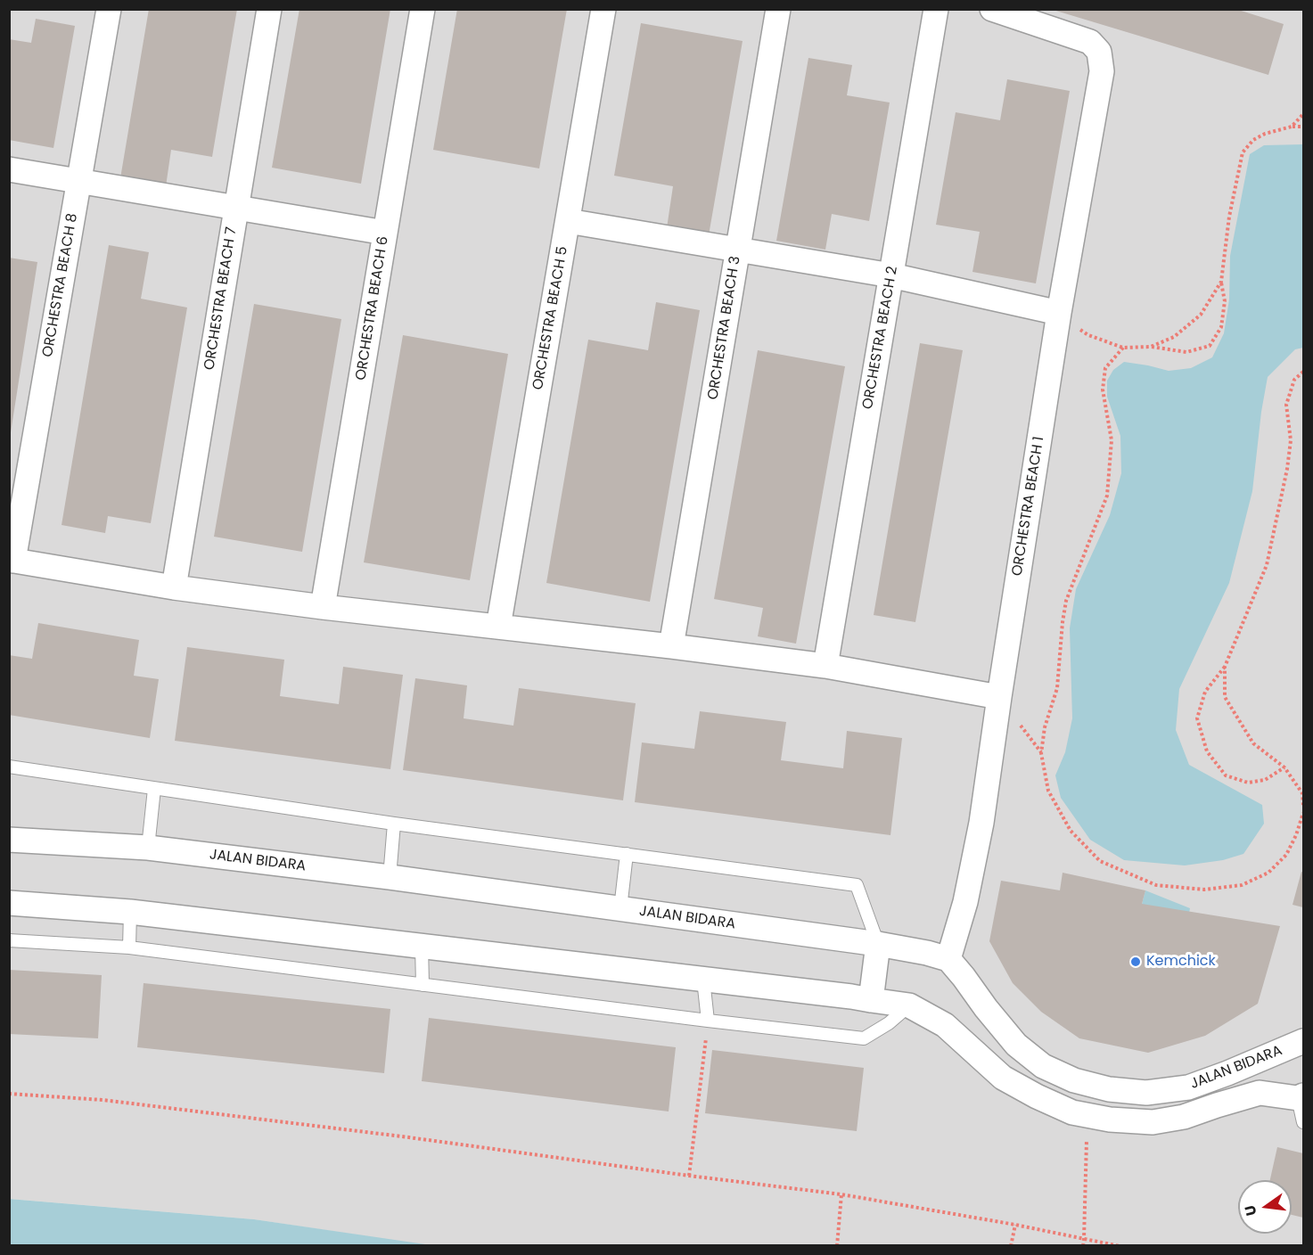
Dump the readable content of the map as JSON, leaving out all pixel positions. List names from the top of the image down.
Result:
{
  "streets": {
    "street": [
      "ORCHESTRA BEACH 8",
      "ORCHESTRA BEACH 7",
      "ORCHESTRA BEACH 6",
      "ORCHESTRA BEACH 5",
      "ORCHESTRA BEACH 3",
      "ORCHESTRA BEACH 2",
      "ORCHESTRA BEACH 1",
      "JALAN BIDARA"
    ]
  },
  "crossings": [
    ["ORCHESTRA BEACH 1", "JALAN BIDARA"]
  ],
  "places": ["Kemchick"],
  "north": "left"
}
